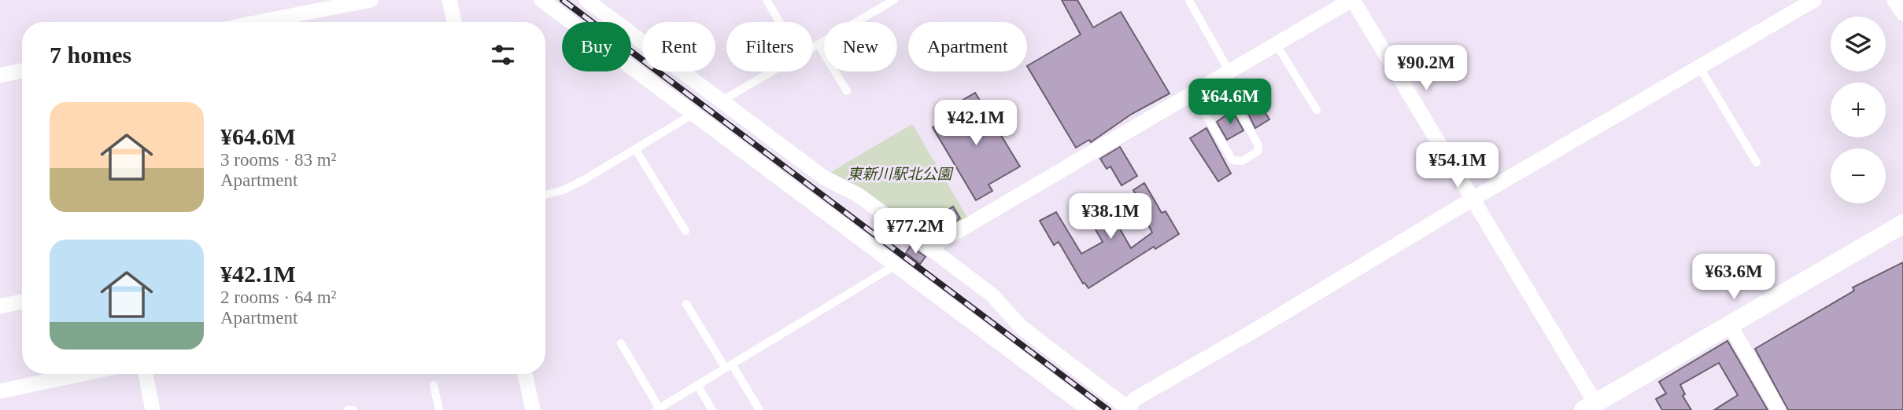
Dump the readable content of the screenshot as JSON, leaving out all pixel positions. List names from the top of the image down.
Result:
{
  "parks": ["東新川駅北公園"],
  "page": {
    "map_buttons": ["+", "−"],
    "chip": [
      "Buy",
      "Rent",
      "Filters",
      "New",
      "Apartment"
    ],
    "heading": "7 homes",
    "price": [
      "¥90.2M",
      "¥64.6M",
      "¥42.1M",
      "¥54.1M",
      "¥38.1M",
      "¥77.2M",
      "¥63.6M"
    ],
    "list": [
      {
        "name": "¥64.6M",
        "note": "3 rooms · 83 m² · Apartment"
      },
      {
        "name": "¥42.1M",
        "note": "2 rooms · 64 m² · Apartment"
      }
    ]
  }
}
